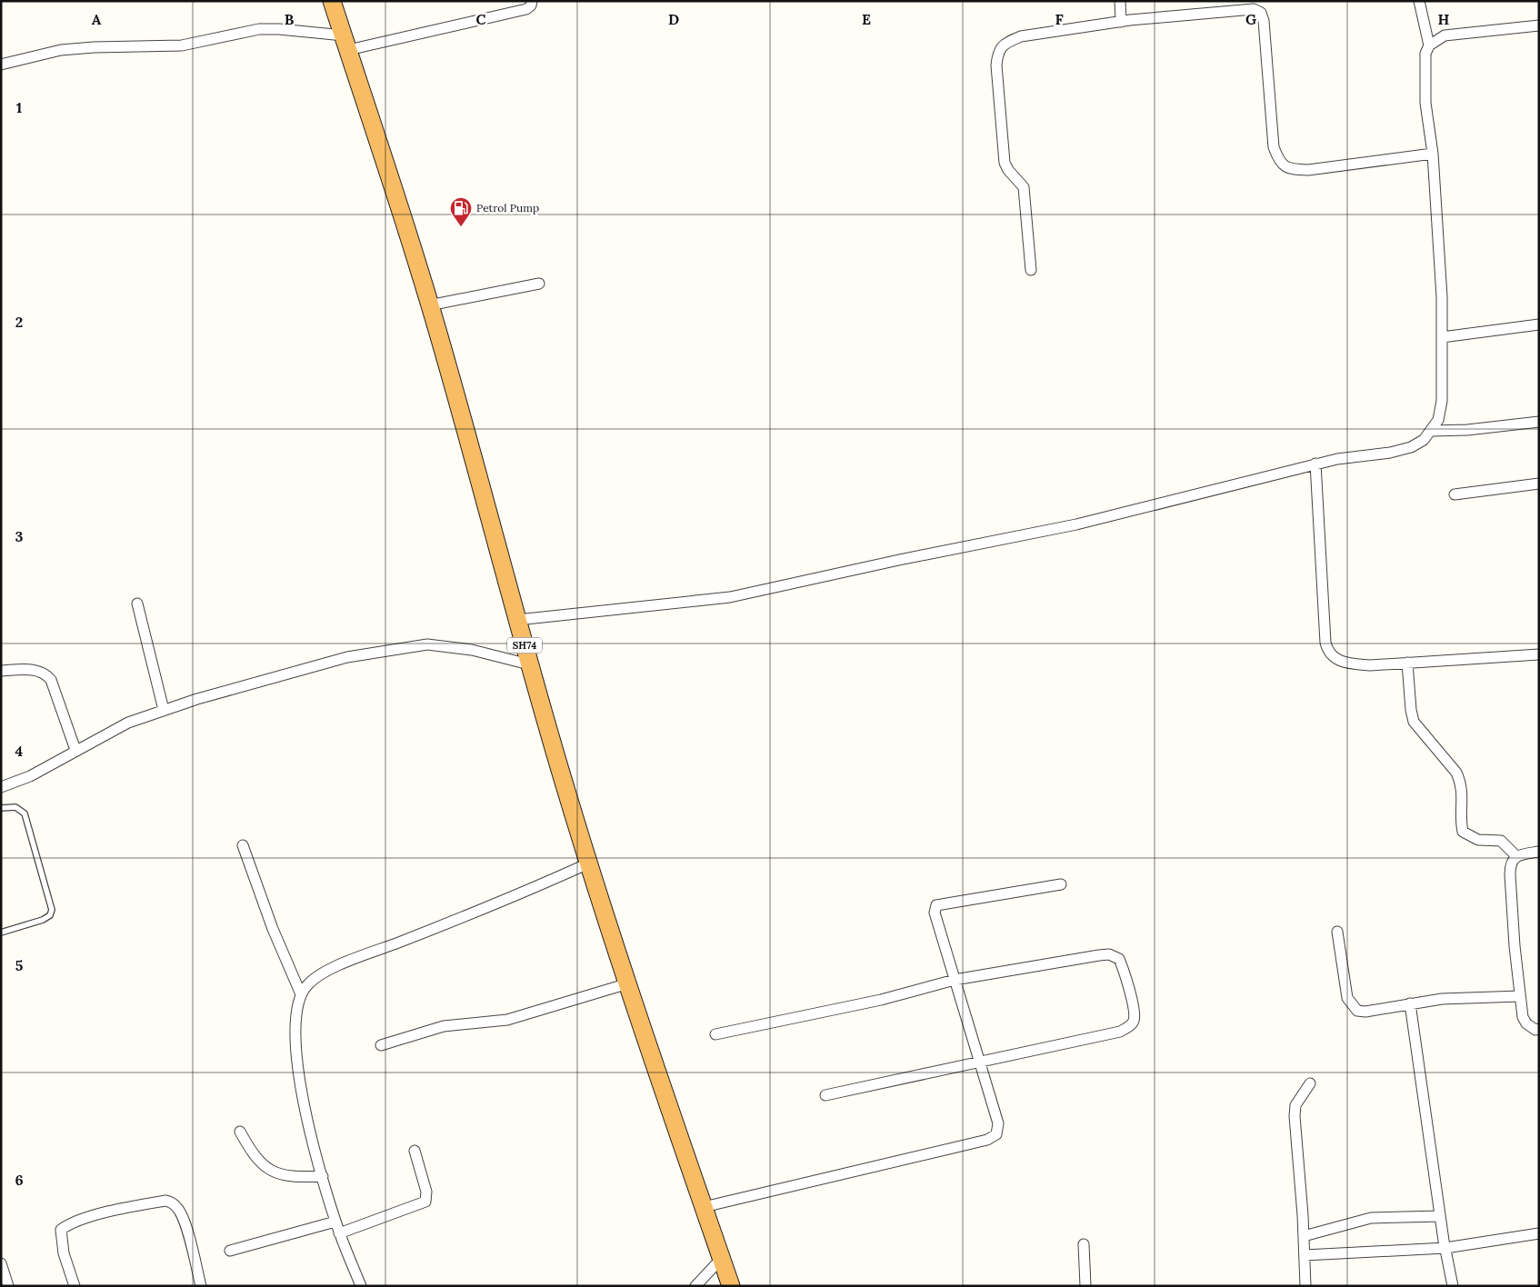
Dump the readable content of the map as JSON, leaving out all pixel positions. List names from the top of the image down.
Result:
{
  "streets": {
    "highway": ["SH74"]
  },
  "places": {
    "fuel station": ["Petrol Pump"]
  },
  "grid": {
    "columns": [
      "A",
      "B",
      "C",
      "D",
      "E",
      "F",
      "G",
      "H"
    ],
    "rows": [
      "1",
      "2",
      "3",
      "4",
      "5",
      "6"
    ]
  }
}
